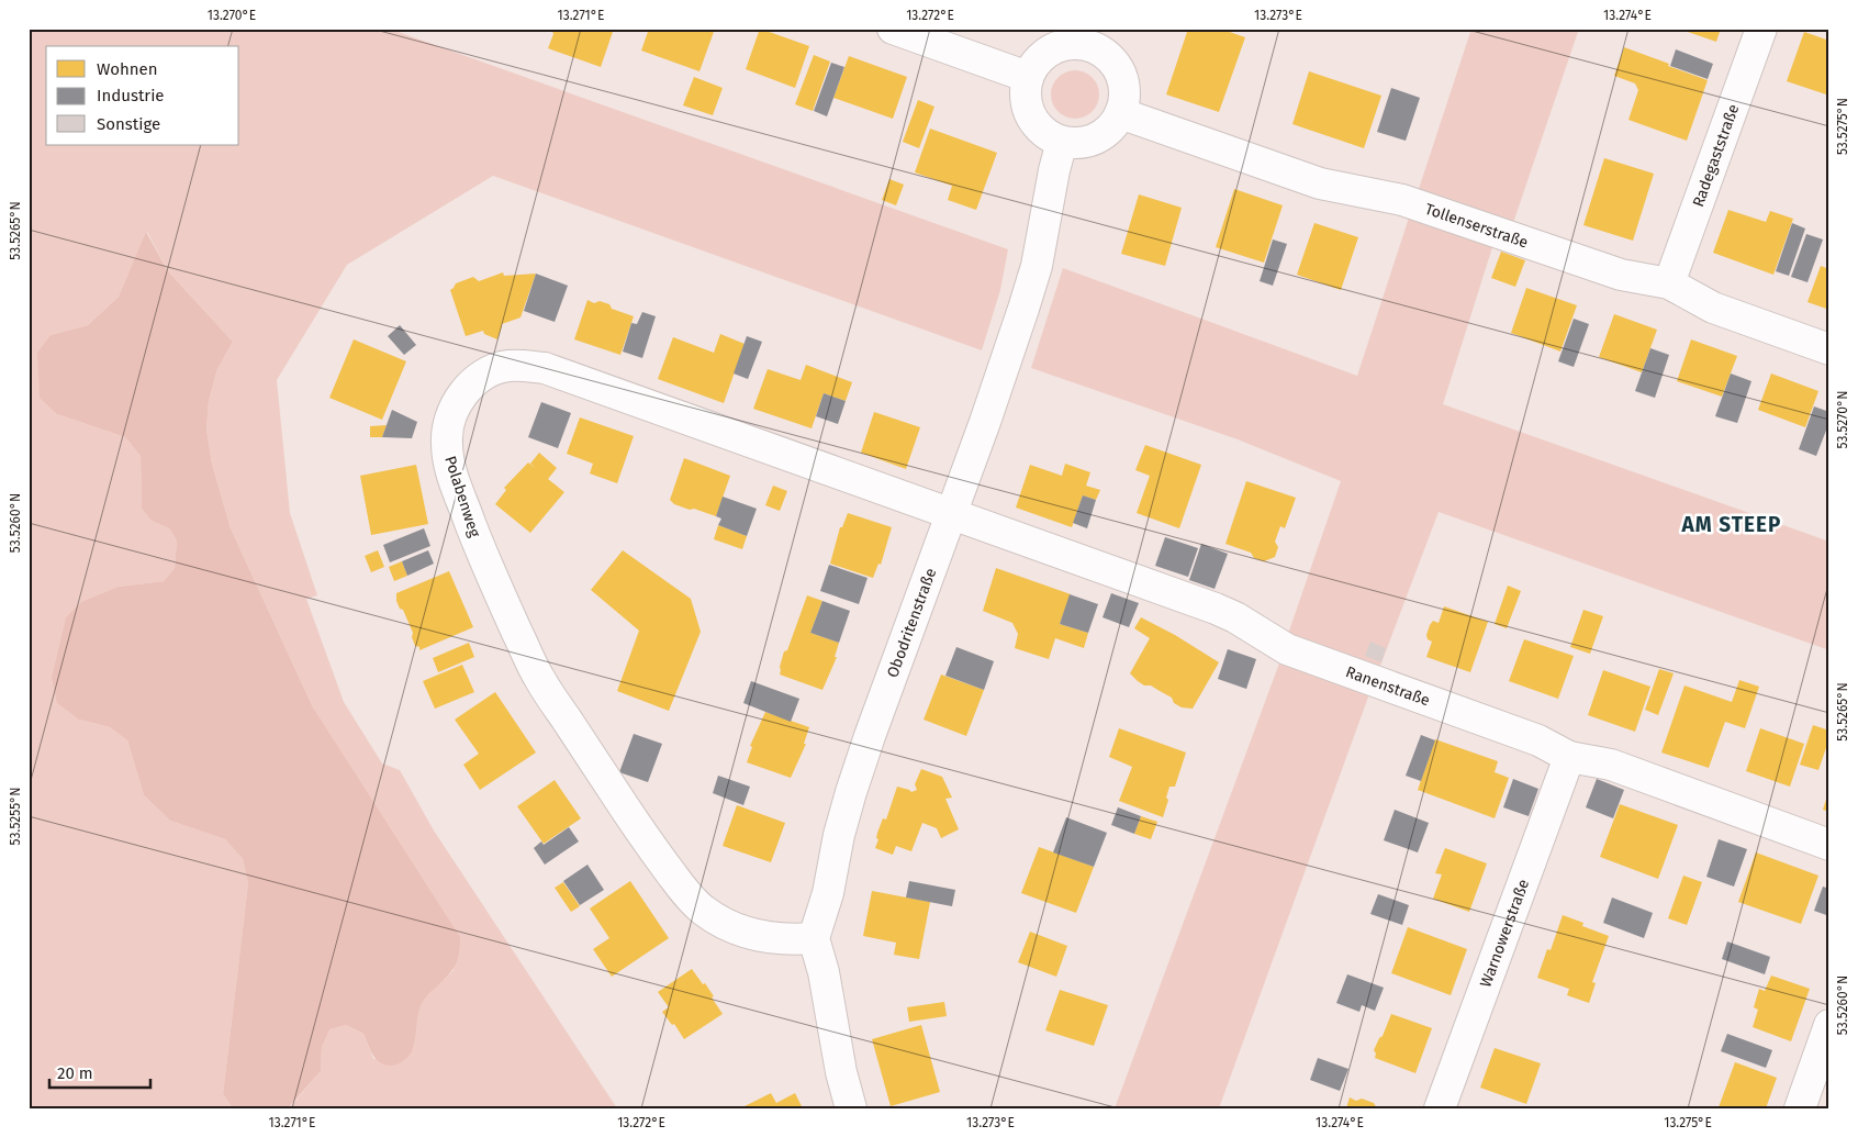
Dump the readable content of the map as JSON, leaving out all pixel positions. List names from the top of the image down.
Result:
{
  "streets": {
    "street": [
      "Radegaststraße",
      "Tollenserstraße",
      "Polabenweg",
      "Obodritenstraße",
      "Ranenstraße",
      "Warnowerstraße"
    ]
  },
  "crossings": [
    ["Radegaststraße", "Tollenserstraße"],
    ["Tollenserstraße", "Obodritenstraße"],
    ["Polabenweg", "Obodritenstraße"],
    ["Polabenweg", "Ranenstraße"],
    ["Obodritenstraße", "Ranenstraße"],
    ["Ranenstraße", "Warnowerstraße"]
  ],
  "districts": ["AM STEEP"],
  "legend": ["Wohnen", "Industrie", "Sonstige"],
  "scale_bar": "20 m",
  "coordinates": [
    "13.270°E",
    "13.271°E",
    "13.272°E",
    "13.273°E",
    "13.274°E",
    "53.5275°N",
    "53.5265°N",
    "53.5270°N",
    "53.5260°N",
    "53.5255°N",
    "13.275°E"
  ]
}
